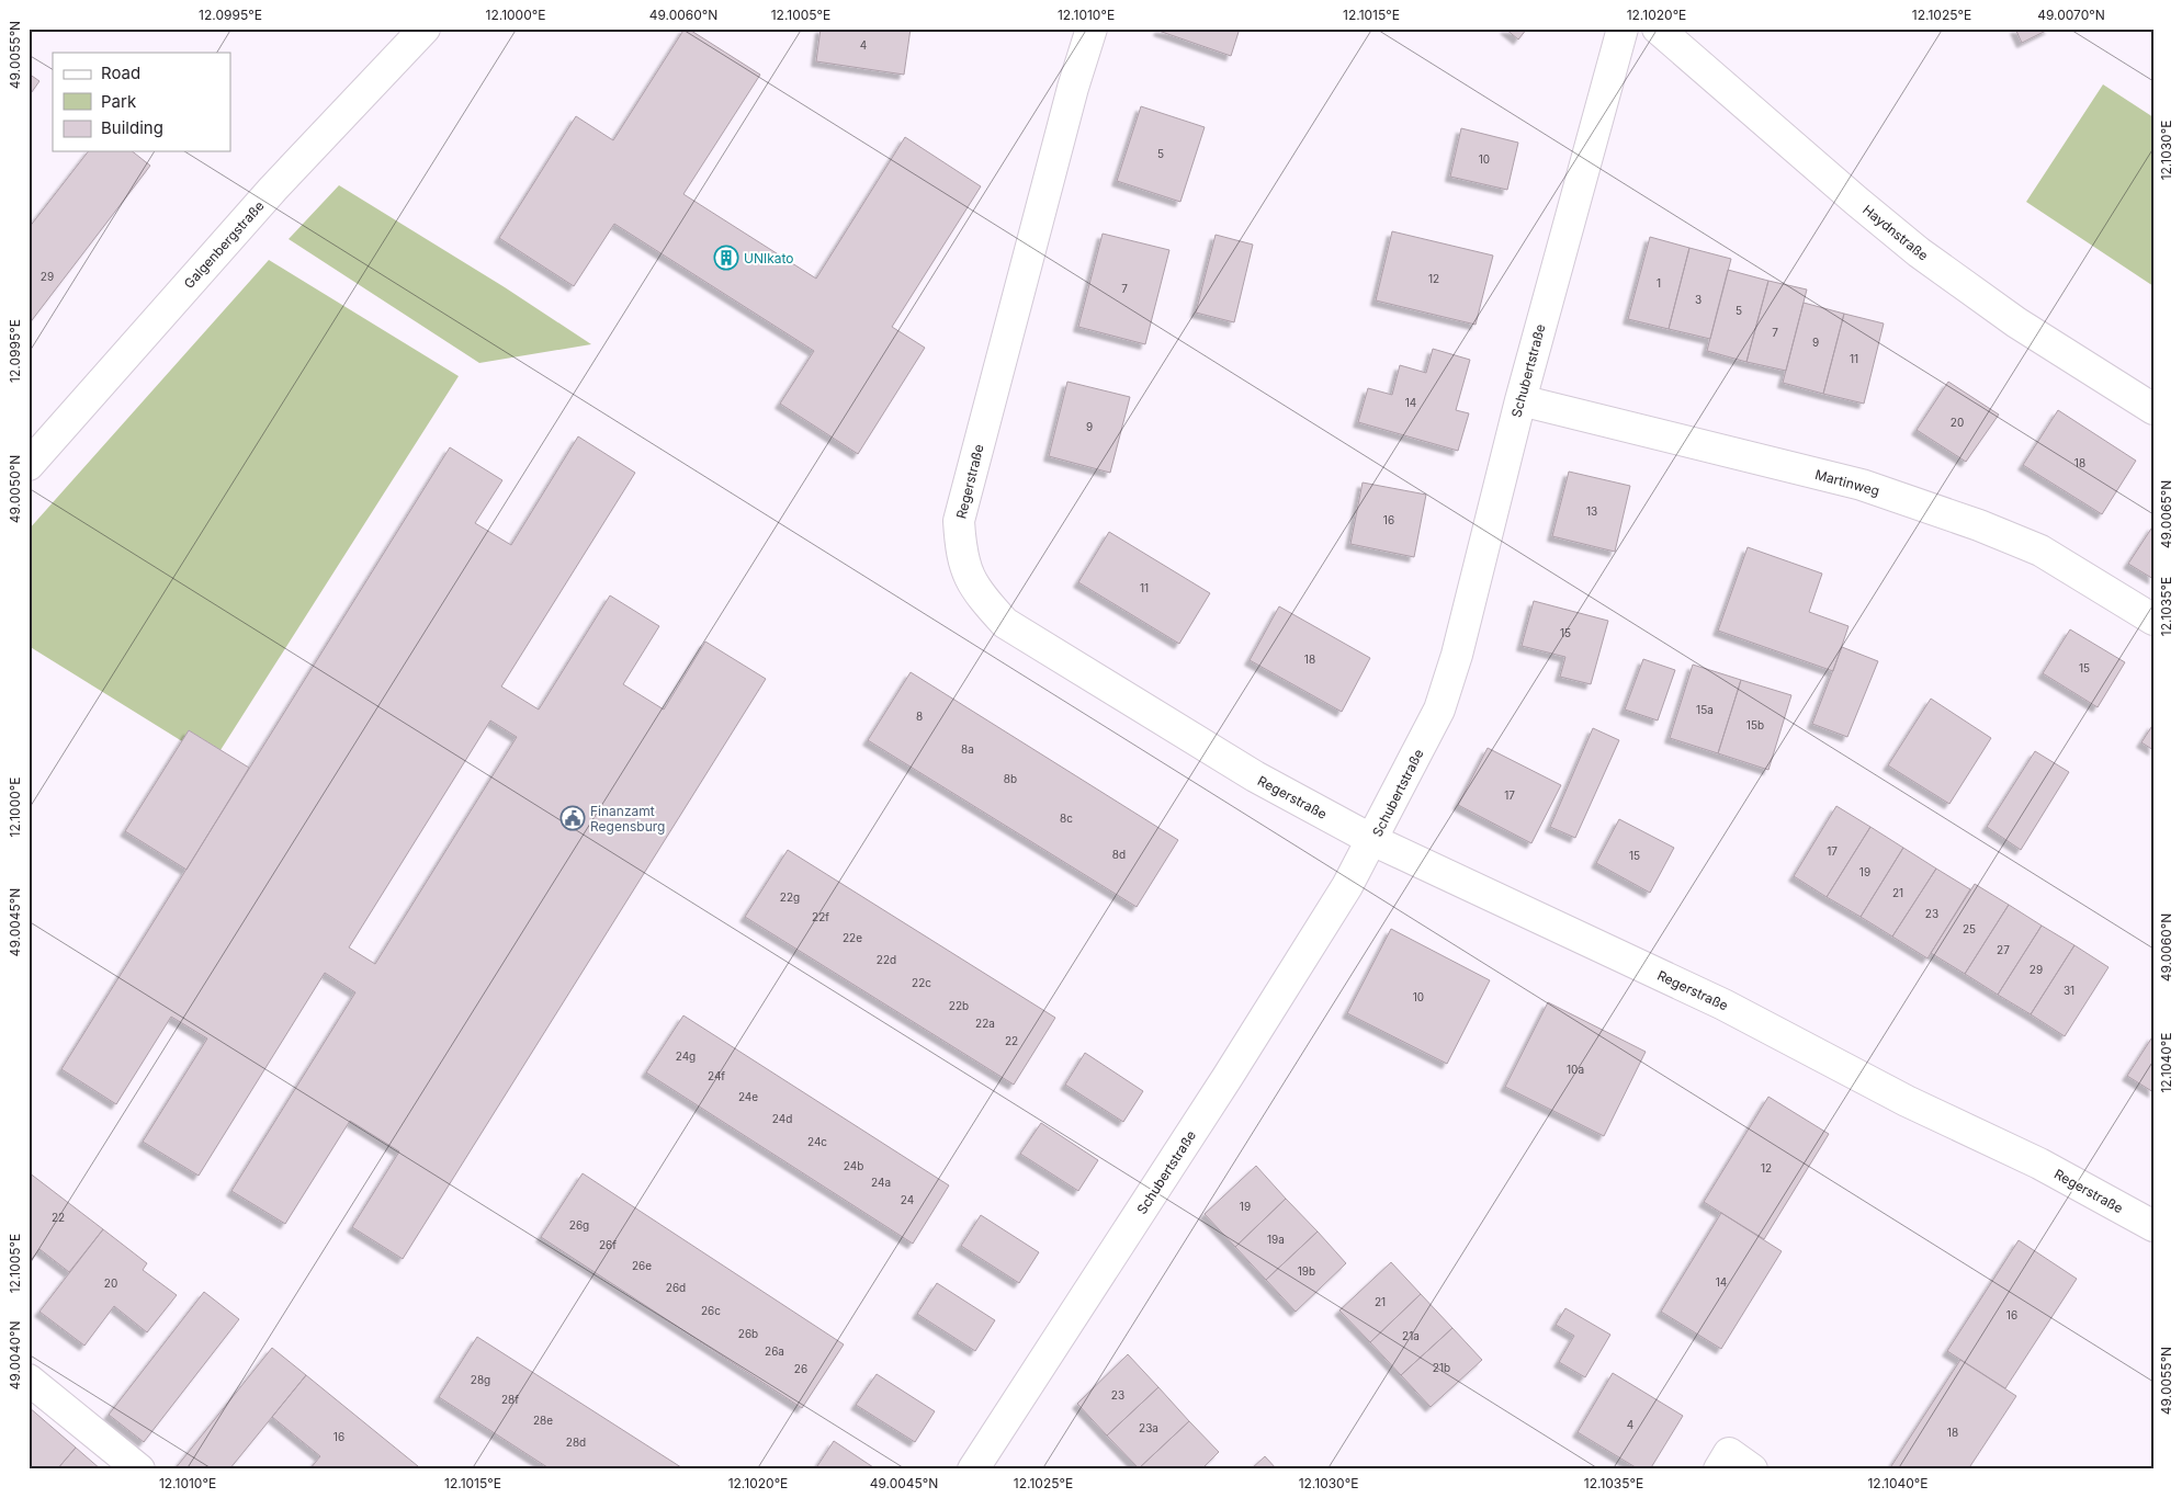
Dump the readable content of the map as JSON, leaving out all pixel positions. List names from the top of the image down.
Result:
{
  "streets": {
    "street": [
      "Haydnstraße",
      "Galgenbergstraße",
      "Schubertstraße",
      "Regerstraße",
      "Martinweg"
    ]
  },
  "crossings": [
    ["Schubertstraße", "Regerstraße"],
    ["Schubertstraße", "Martinweg"]
  ],
  "places": {
    "building": ["UNIkato"],
    "public building": ["Finanzamt Regensburg"]
  },
  "house_numbers": [
    "4",
    "5",
    "10",
    "29",
    "12",
    "1",
    "7",
    "3",
    "5",
    "7",
    "9",
    "11",
    "14",
    "20",
    "9",
    "18",
    "13",
    "16",
    "11",
    "15",
    "18",
    "15",
    "15a",
    "8",
    "15b",
    "8a",
    "8b",
    "17",
    "8c",
    "17",
    "8d",
    "15",
    "19",
    "21",
    "22g",
    "23",
    "22f",
    "25",
    "22e",
    "27",
    "22d",
    "29",
    "22c",
    "31",
    "10",
    "22b",
    "22a",
    "22",
    "24g",
    "10a",
    "24f",
    "24e",
    "24d",
    "24c",
    "24b",
    "12",
    "24a",
    "24",
    "19",
    "22",
    "26g",
    "19a",
    "26f",
    "26e",
    "19b",
    "14",
    "20",
    "26d",
    "21",
    "26c",
    "16",
    "26b",
    "21a",
    "26a",
    "21b",
    "26",
    "28g",
    "23",
    "28f",
    "28e",
    "4",
    "23a",
    "18",
    "16",
    "28d"
  ],
  "legend": ["Road", "Park", "Building"],
  "coordinates": [
    "12.0995°E",
    "12.1000°E",
    "49.0060°N",
    "12.1005°E",
    "12.1010°E",
    "12.1015°E",
    "12.1020°E",
    "12.1025°E",
    "49.0070°N",
    "49.0055°N",
    "12.1030°E",
    "49.0050°N",
    "49.0065°N",
    "12.1035°E",
    "49.0045°N",
    "12.1040°E",
    "49.0040°N"
  ]
}
